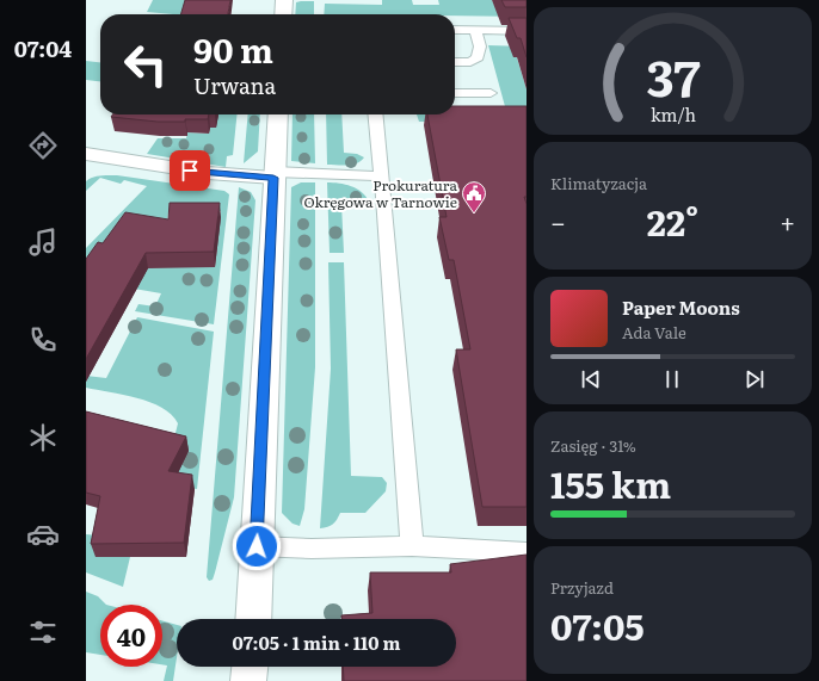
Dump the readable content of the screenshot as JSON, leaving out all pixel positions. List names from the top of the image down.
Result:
{
  "places": {
    "public building": ["Prokuratura Okręgowa w Tarnowie"]
  },
  "page": {
    "tabs": "07:04",
    "turn": ["90 m", "Urwana"],
    "tile": [
      "Klimatyzacja",
      ["Zasięg · 31%", "155 km"],
      ["Przyjazd", "07:05"]
    ],
    "heat": ["−", "22°", "+"],
    "song": ["Paper Moons", "Ada Vale"],
    "limit": "40",
    "trip": "07:05 · 1 min · 110 m",
    "gauge": ["37", "km/h"]
  }
}
